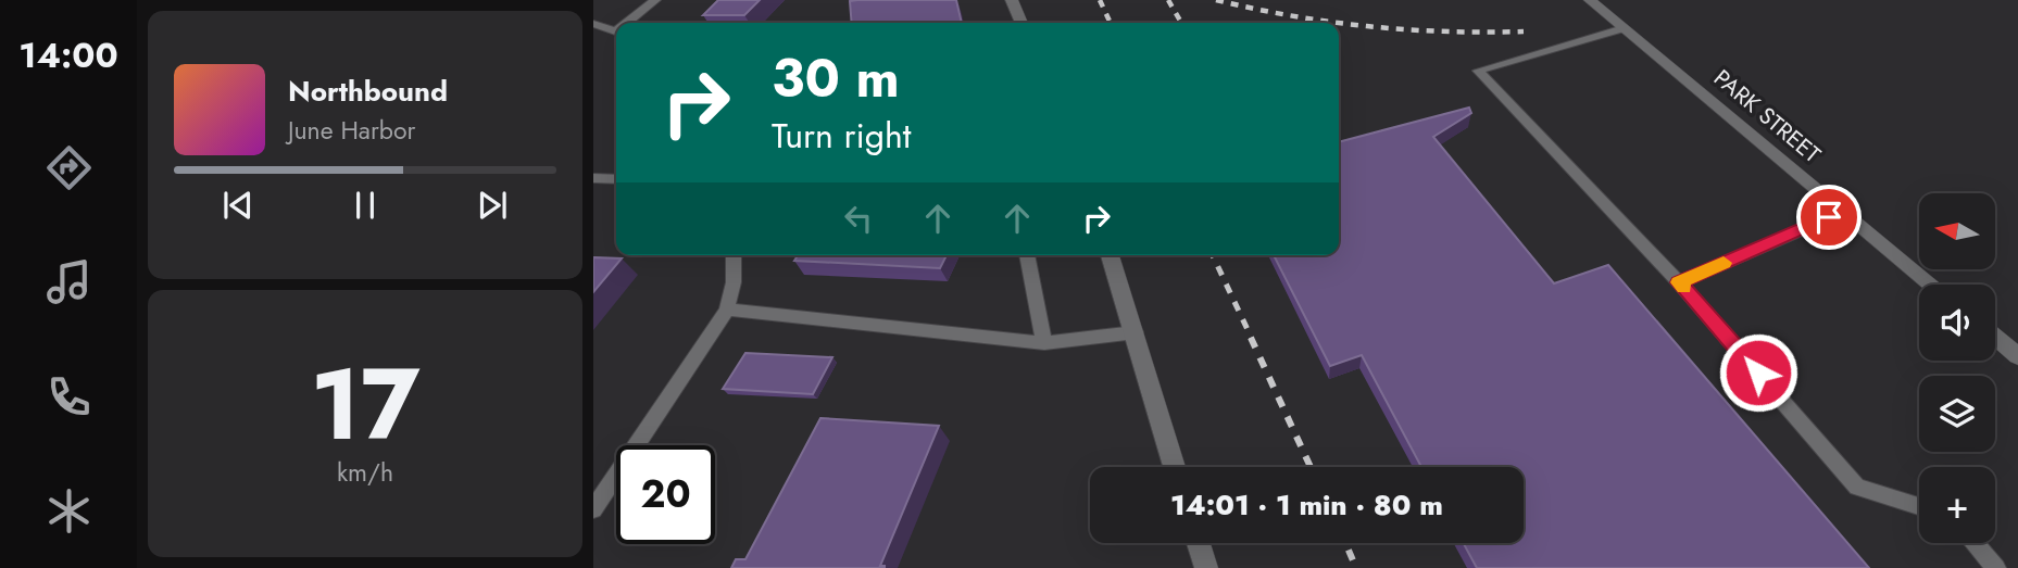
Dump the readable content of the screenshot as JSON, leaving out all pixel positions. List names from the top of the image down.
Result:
{
  "streets": {
    "street": ["PARK STREET"]
  },
  "north": "left",
  "page": {
    "tabs": "14:00",
    "turn": ["30 m", "Turn right"],
    "song": ["Northbound", "June Harbor"],
    "map_buttons": "+",
    "tile": ["17", "km/h"],
    "limit": "20",
    "trip": "14:01 · 1 min · 80 m"
  }
}
